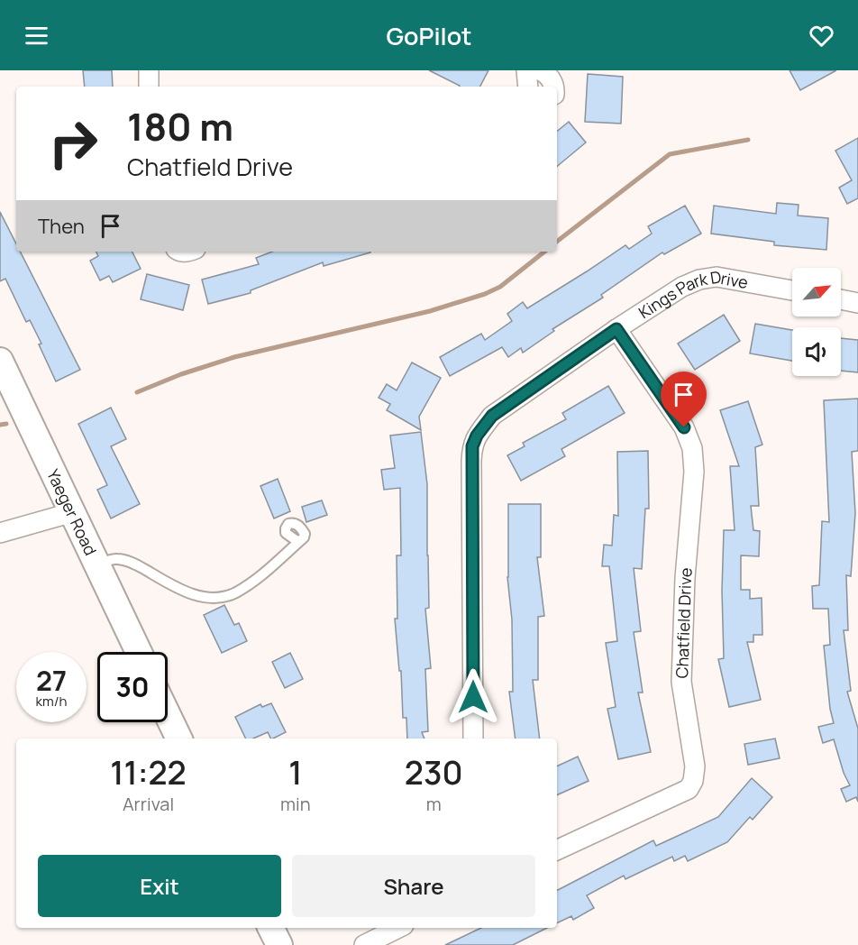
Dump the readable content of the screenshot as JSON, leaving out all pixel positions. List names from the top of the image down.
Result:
{
  "streets": {
    "street": ["Kings Park Drive", "Yaeger Road", "Chatfield Drive"]
  },
  "crossings": [
    ["Kings Park Drive", "Chatfield Drive"]
  ],
  "north": "top right",
  "page": {
    "header": "GoPilot",
    "turn": ["180 m", "Chatfield Drive"],
    "then": "Then",
    "speed": "27 km/h",
    "limit": "30",
    "eta": [
      "11:22",
      "Arrival",
      "1",
      "min",
      "230",
      "m"
    ],
    "buttons": ["Exit", "Share"]
  }
}
